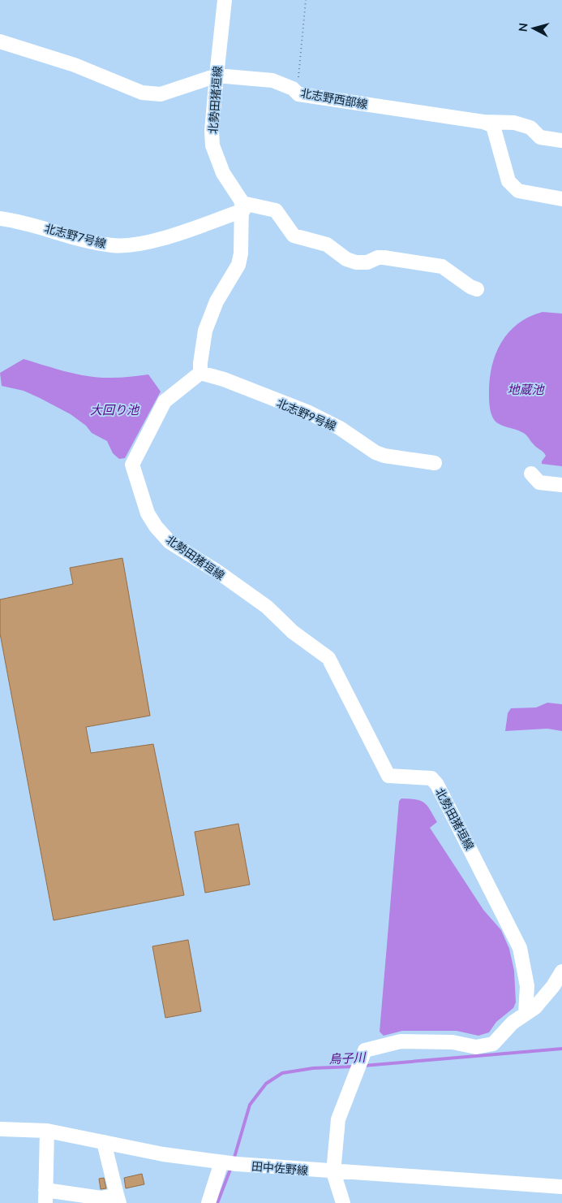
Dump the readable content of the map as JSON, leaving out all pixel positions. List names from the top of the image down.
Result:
{
  "streets": {
    "street": [
      "北志野西部線",
      "北勢田猪垣線",
      "北志野7号線",
      "北志野9号線",
      "田中佐野線"
    ]
  },
  "crossings": [
    ["北志野西部線", "北勢田猪垣線"],
    ["北勢田猪垣線", "北志野7号線"],
    ["北勢田猪垣線", "北志野9号線"]
  ],
  "water": ["地蔵池", "大回り池", "烏子川"],
  "north": "left"
}
